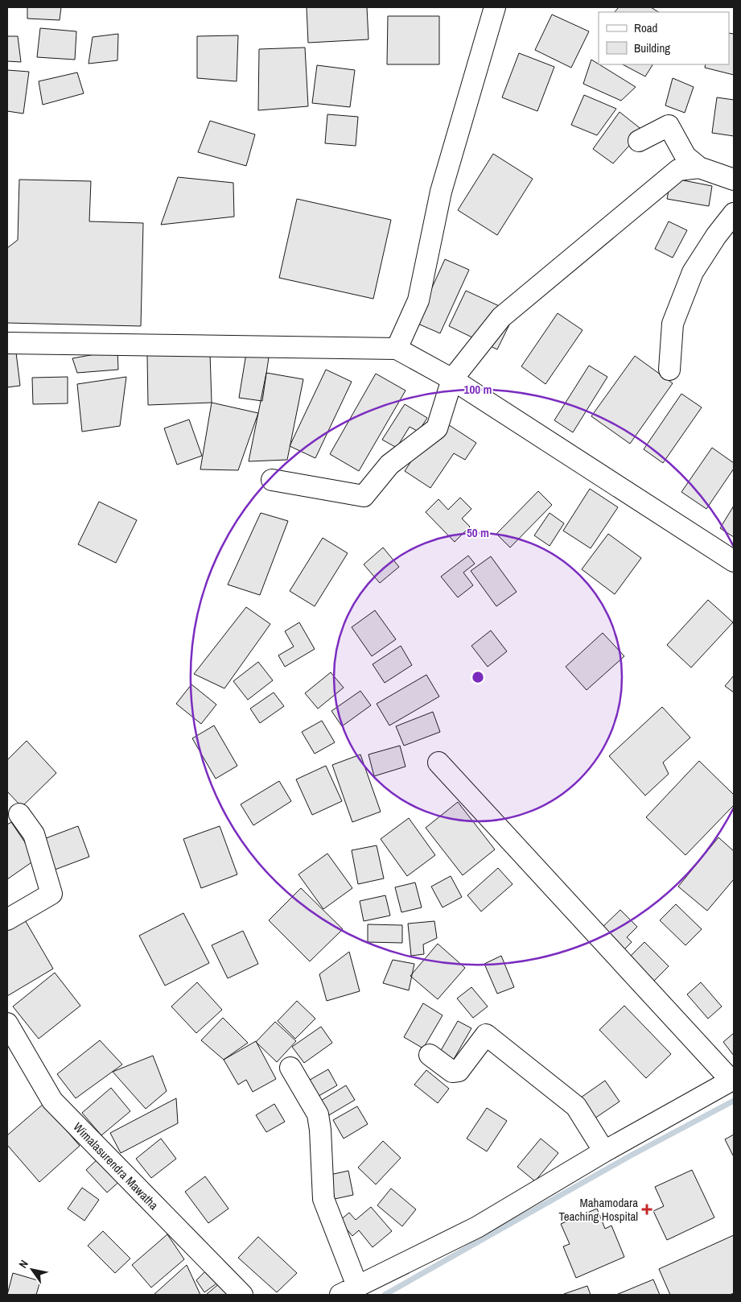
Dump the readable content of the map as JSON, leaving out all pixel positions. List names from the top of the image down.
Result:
{
  "streets": {
    "street": ["Wimalasurendra Mawatha"]
  },
  "places": {
    "health": ["Mahamodara Teaching Hospital"]
  },
  "legend": ["Road", "Building"],
  "north": "top left",
  "rings": ["100 m", "50 m"]
}
